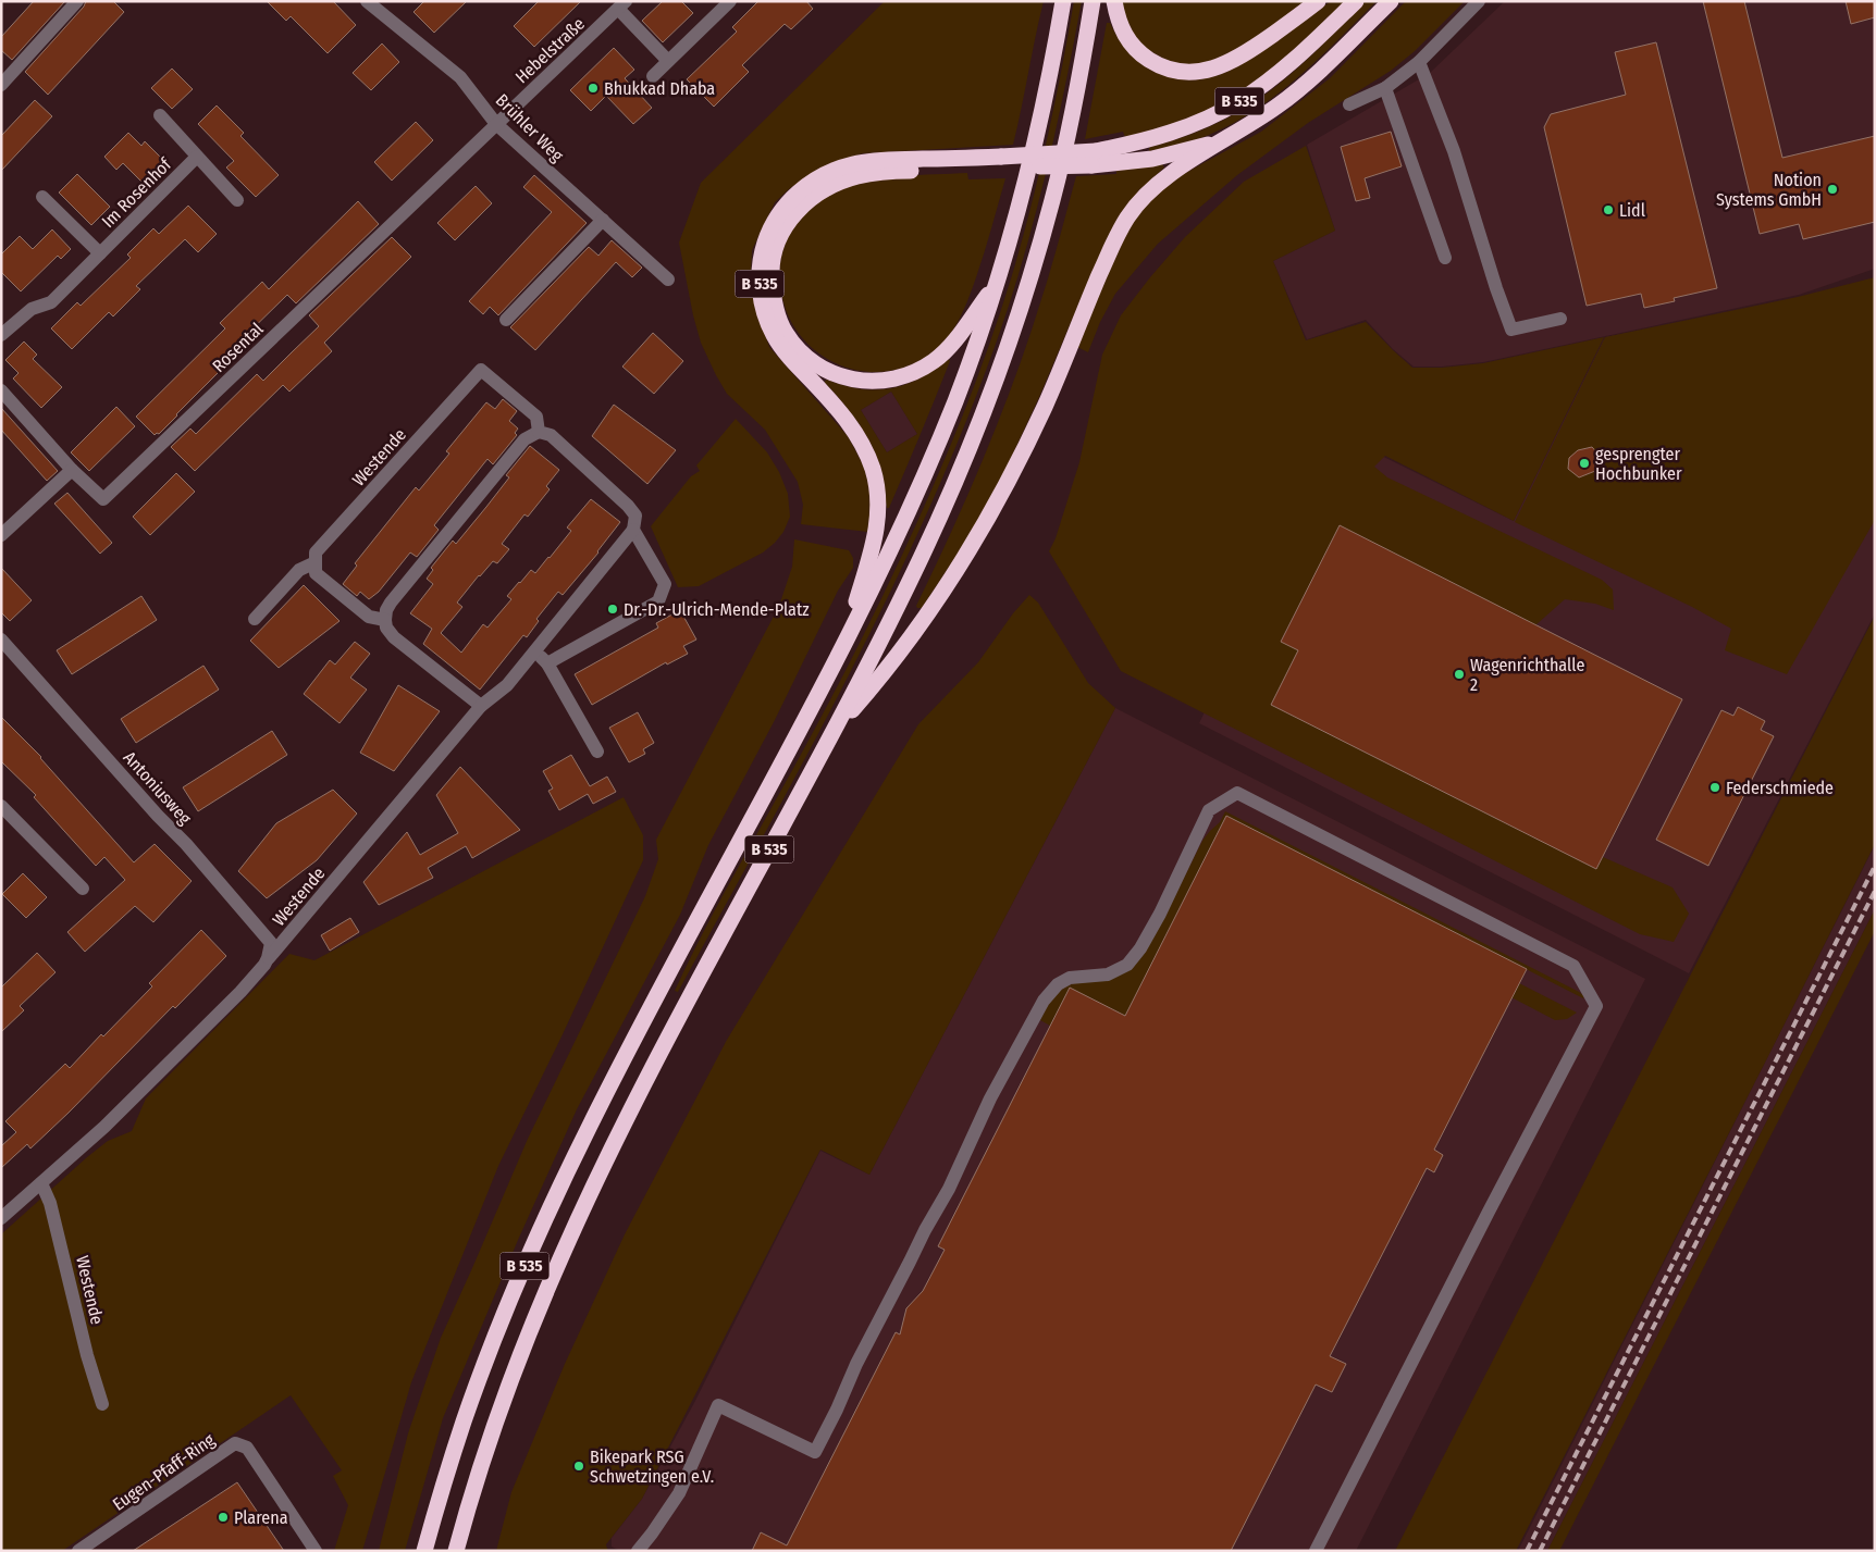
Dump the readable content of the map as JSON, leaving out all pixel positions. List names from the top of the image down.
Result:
{
  "streets": {
    "highway": ["B 535"],
    "street": [
      "Hebelstraße",
      "Brühler Weg",
      "Im Rosenhof",
      "Rosental",
      "Westende",
      "Antoniusweg",
      "Eugen-Pfaff-Ring"
    ]
  },
  "crossings": [
    ["Hebelstraße", "Brühler Weg"],
    ["Hebelstraße", "Rosental"],
    ["Brühler Weg", "Rosental"],
    ["Westende", "Antoniusweg"]
  ],
  "places": [
    "Bhukkad Dhaba",
    "Notion Systems GmbH",
    "Lidl",
    "gesprengter Hochbunker",
    "Dr.-Dr.-Ulrich-Mende-Platz",
    "Wagenrichthalle 2",
    "Federschmiede",
    "Bikepark RSG Schwetzingen e.V.",
    "Plarena"
  ]
}
